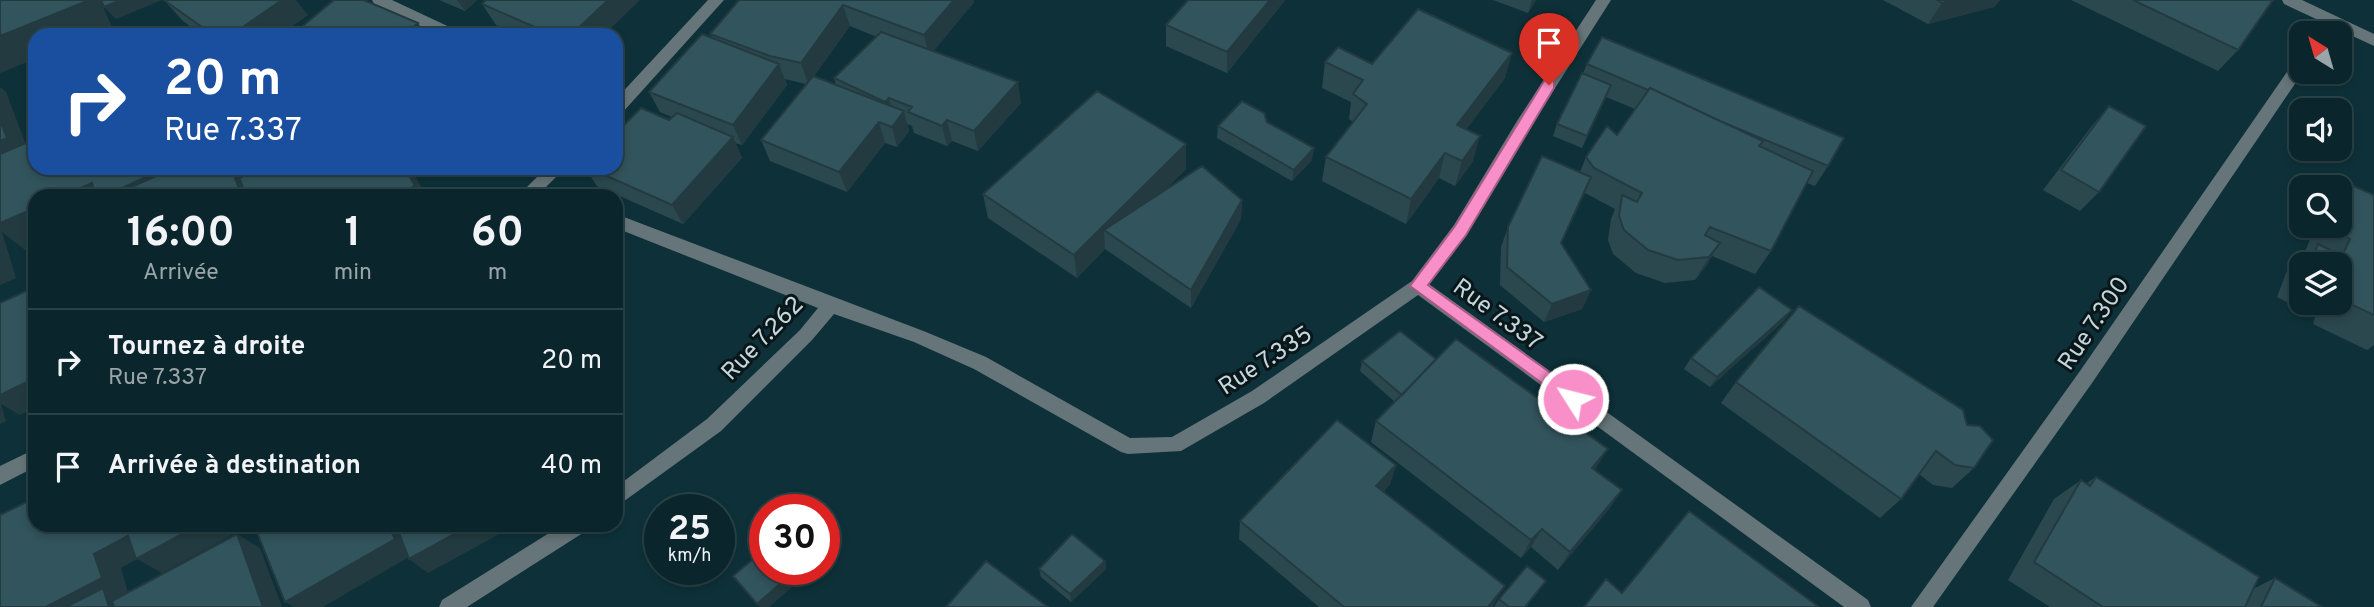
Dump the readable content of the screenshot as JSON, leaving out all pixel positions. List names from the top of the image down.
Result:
{
  "streets": {
    "street": [
      "Rue 7.337",
      "Rue 7.300",
      "Rue 7.262",
      "Rue 7.335"
    ]
  },
  "crossings": [
    ["Rue 7.337", "Rue 7.335"],
    ["Rue 7.262", "Rue 7.335"]
  ],
  "north": "top left",
  "page": {
    "turn": ["20 m", "Rue 7.337"],
    "eta": [
      "16:00",
      "Arrivée",
      "1",
      "min",
      "60",
      "m"
    ],
    "list": [
      {
        "name": "Tournez à droite",
        "note": "Rue 7.337",
        "value": "20 m"
      },
      {
        "name": "Arrivée à destination",
        "value": "40 m"
      }
    ],
    "speed": "25 km/h",
    "limit": "30"
  }
}
